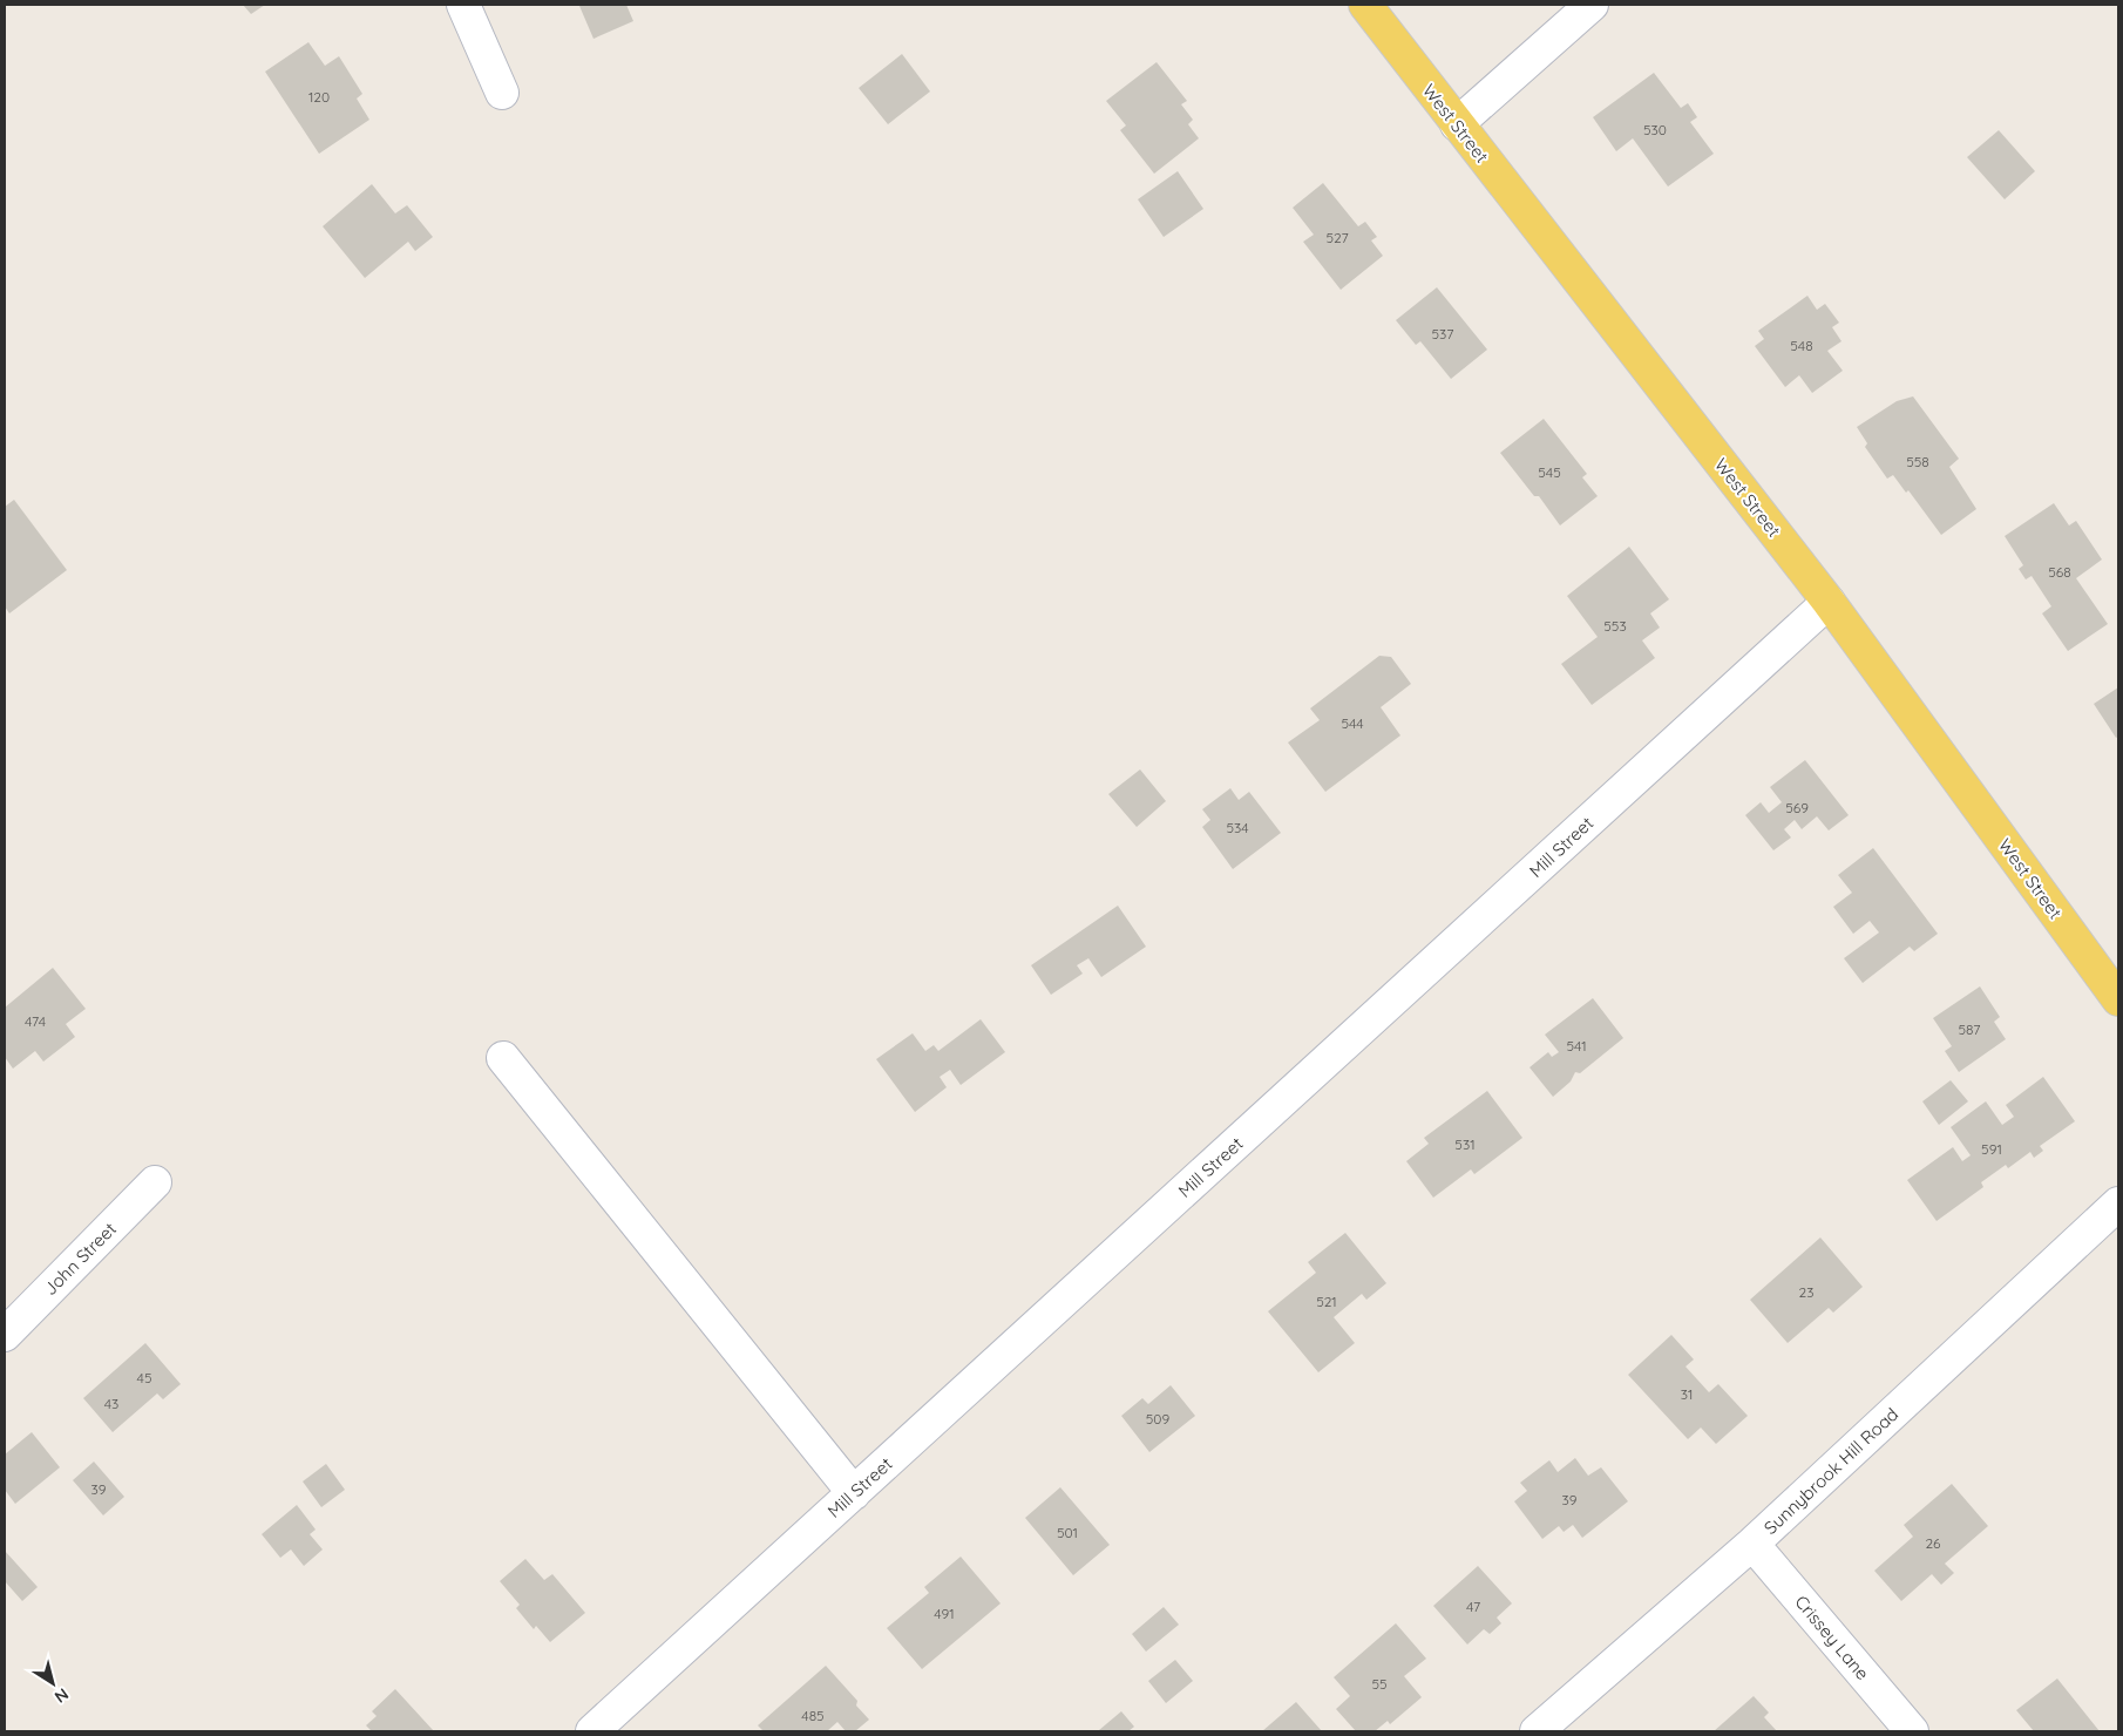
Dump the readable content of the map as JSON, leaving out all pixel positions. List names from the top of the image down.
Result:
{
  "streets": {
    "main road": ["West Street"],
    "street": [
      "Mill Street",
      "John Street",
      "Sunnybrook Hill Road",
      "Crissey Lane"
    ]
  },
  "crossings": [
    ["West Street", "Mill Street"],
    ["Sunnybrook Hill Road", "Crissey Lane"]
  ],
  "house_numbers": [
    "120",
    "530",
    "527",
    "537",
    "548",
    "558",
    "545",
    "568",
    "553",
    "544",
    "569",
    "534",
    "474",
    "587",
    "541",
    "531",
    "591",
    "23",
    "521",
    "45",
    "31",
    "43",
    "509",
    "39",
    "39",
    "501",
    "26",
    "47",
    "491",
    "55",
    "485"
  ],
  "north": "bottom right"
}
